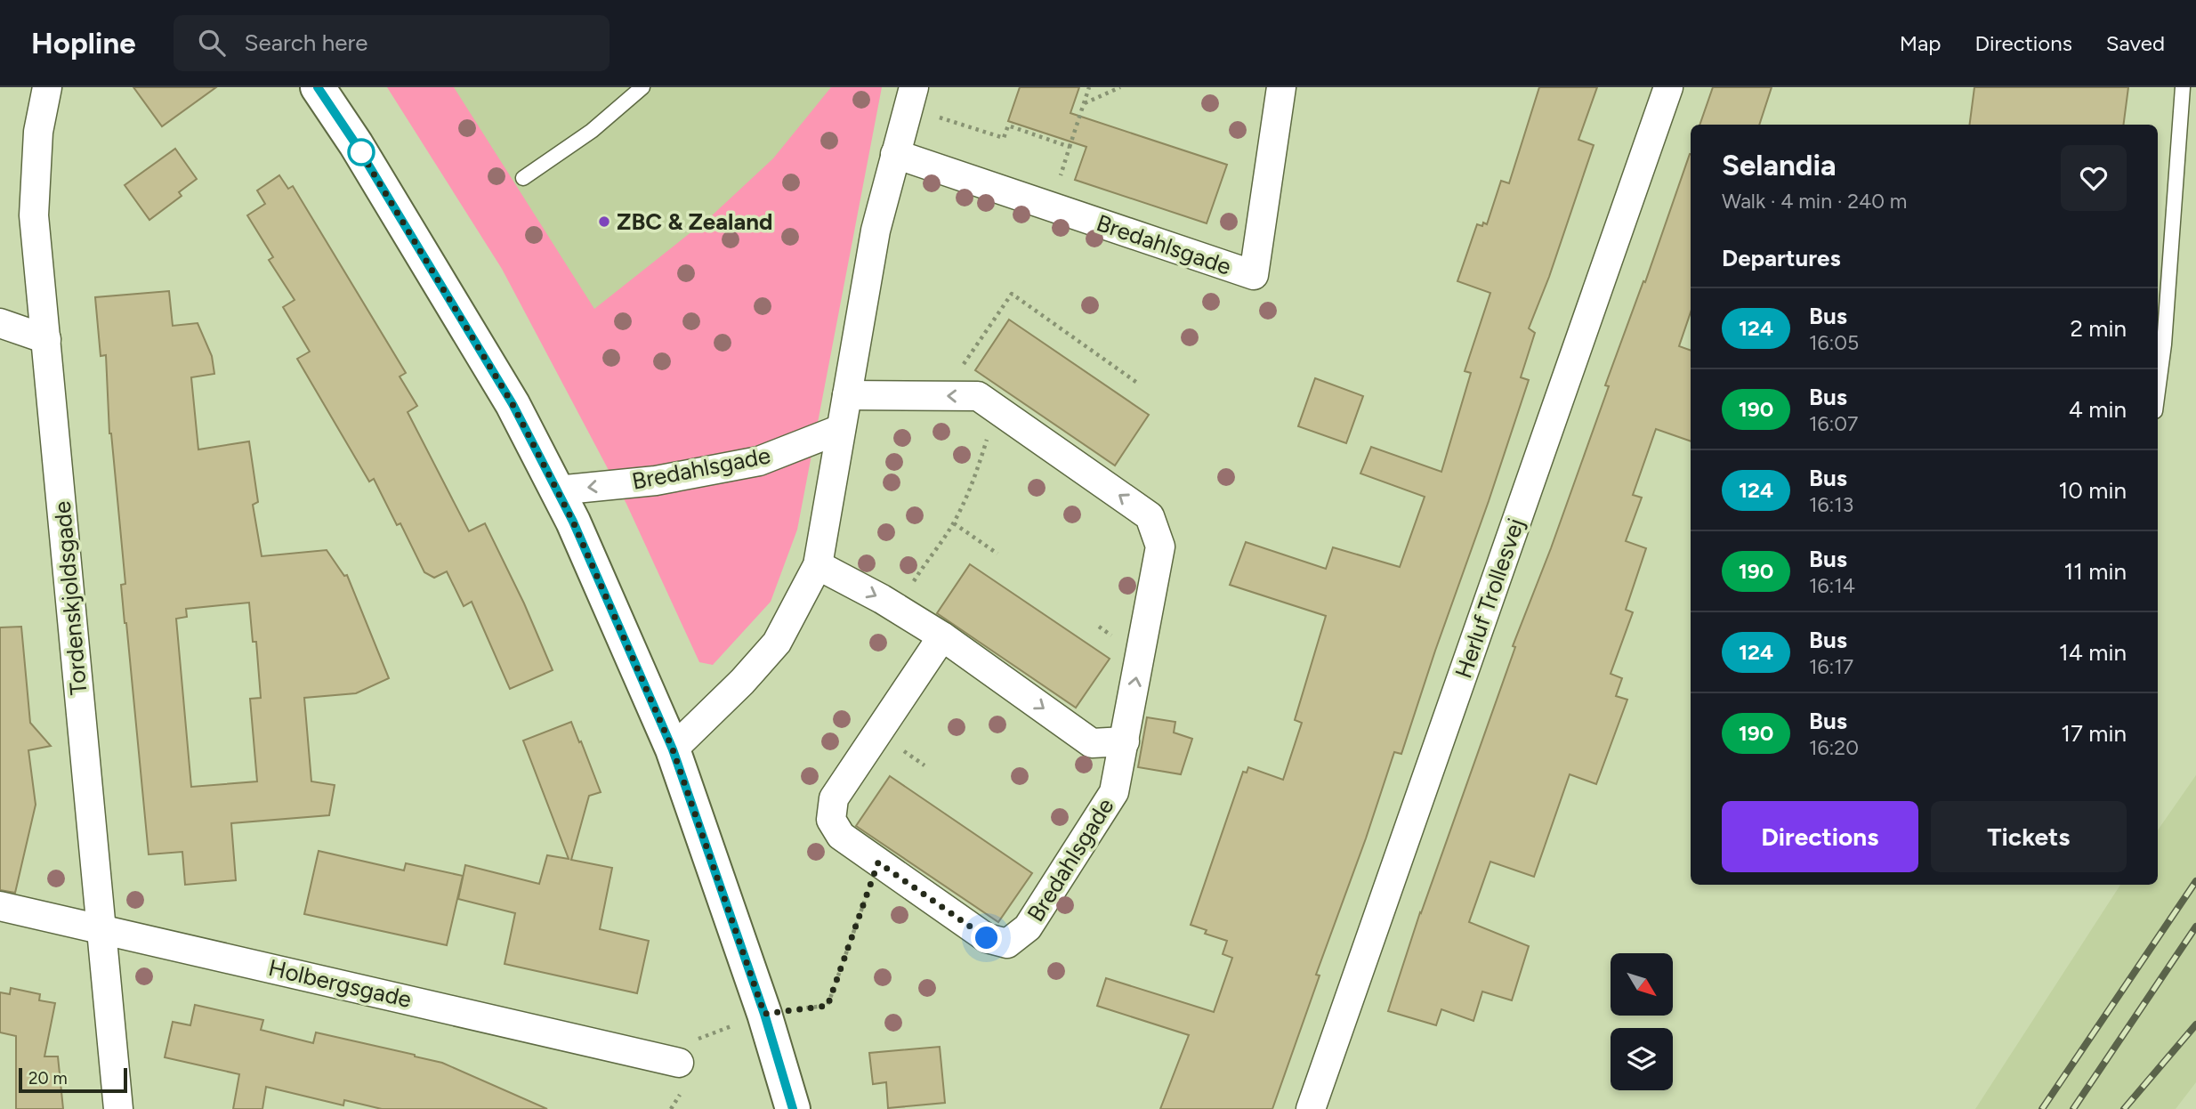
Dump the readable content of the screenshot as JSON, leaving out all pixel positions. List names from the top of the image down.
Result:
{
  "streets": {
    "street": [
      "Bredahlsgade",
      "Tordenskjoldsgade",
      "Herluf Trollesvej",
      "Holbergsgade"
    ]
  },
  "crossings": [
    ["Tordenskjoldsgade", "Holbergsgade"]
  ],
  "places": ["ZBC & Zealand"],
  "lines": ["bus line 124"],
  "scale_bar": "20 m",
  "north": "bottom right",
  "page": {
    "header": "Hopline",
    "search": "Search here",
    "nav": ["Map", "Directions", "Saved"],
    "heading": [
      ["Selandia", "Walk · 4 min · 240 m"],
      "Departures"
    ],
    "list": [
      {
        "mark": "124",
        "name": "Bus",
        "note": "16:05",
        "value": "2 min"
      },
      {
        "mark": "190",
        "name": "Bus",
        "note": "16:07",
        "value": "4 min"
      },
      {
        "mark": "124",
        "name": "Bus",
        "note": "16:13",
        "value": "10 min"
      },
      {
        "mark": "190",
        "name": "Bus",
        "note": "16:14",
        "value": "11 min"
      },
      {
        "mark": "124",
        "name": "Bus",
        "note": "16:17",
        "value": "14 min"
      },
      {
        "mark": "190",
        "name": "Bus",
        "note": "16:20",
        "value": "17 min"
      }
    ],
    "buttons": ["Directions", "Tickets"],
    "scale": "20 m"
  }
}
